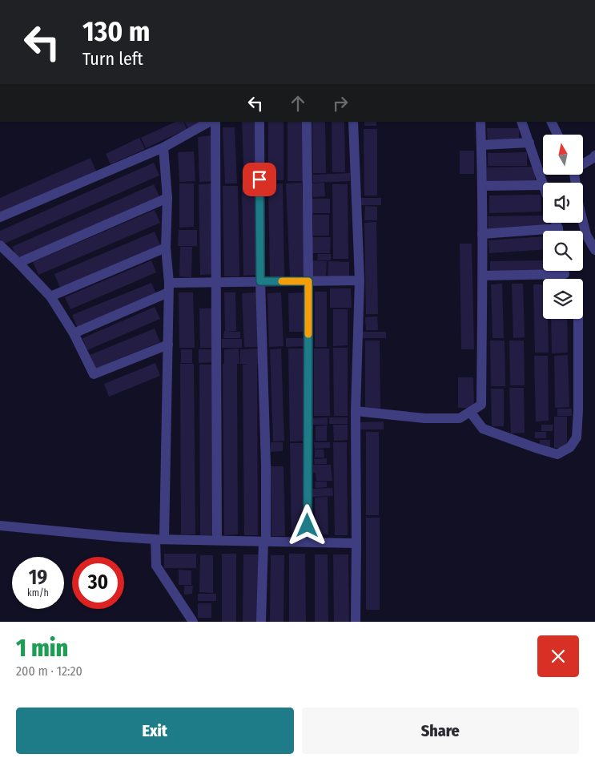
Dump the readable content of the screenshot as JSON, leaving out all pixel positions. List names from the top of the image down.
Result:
{
  "north": "top",
  "page": {
    "turn": ["130 m", "Turn left"],
    "speed": "19 km/h",
    "limit": "30",
    "heading": ["1 min", "200 m · 12:20"],
    "buttons": ["Exit", "Share"]
  }
}
